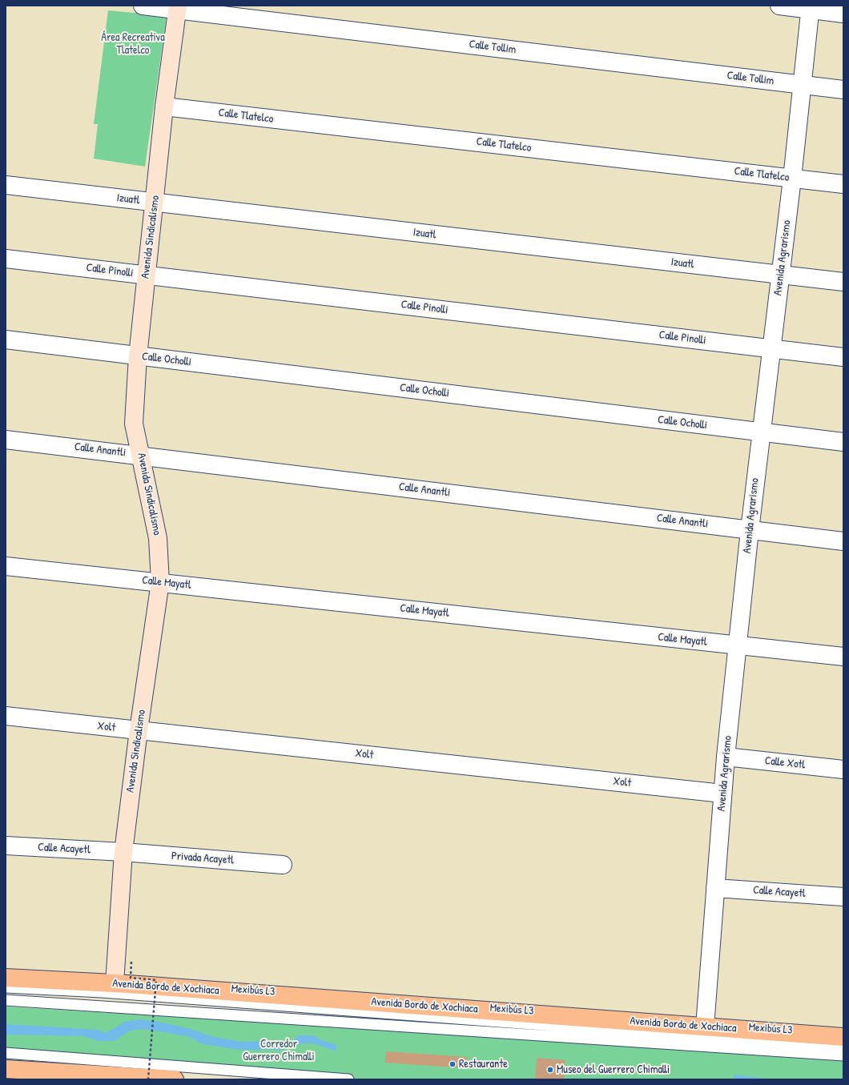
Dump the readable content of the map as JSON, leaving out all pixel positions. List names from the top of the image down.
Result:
{
  "streets": {
    "main road": ["Avenida Sindicalismo", "Avenida Bordo de Xochiaca"],
    "street": [
      "Calle Tollim",
      "Calle Tlatelco",
      "Izuatl",
      "Avenida Agrarismo",
      "Calle Pinolli",
      "Calle Ocholli",
      "Calle Anantli",
      "Calle Mayatl",
      "Xolt",
      "Calle Xotl",
      "Calle Acayetl",
      "Privada Acayetl"
    ],
    "lane": ["Mexibús L3"]
  },
  "crossings": [
    ["Calle Tollim", "Avenida Sindicalismo"],
    ["Calle Tollim", "Avenida Agrarismo"],
    ["Calle Tlatelco", "Avenida Sindicalismo"],
    ["Calle Tlatelco", "Avenida Agrarismo"],
    ["Izuatl", "Avenida Sindicalismo"],
    ["Izuatl", "Avenida Agrarismo"],
    ["Avenida Sindicalismo", "Calle Pinolli"],
    ["Avenida Sindicalismo", "Calle Ocholli"],
    ["Avenida Sindicalismo", "Calle Anantli"],
    ["Avenida Sindicalismo", "Calle Mayatl"],
    ["Avenida Sindicalismo", "Xolt"],
    ["Avenida Sindicalismo", "Calle Acayetl"],
    ["Avenida Sindicalismo", "Privada Acayetl"],
    ["Avenida Sindicalismo", "Avenida Bordo de Xochiaca"],
    ["Avenida Agrarismo", "Calle Pinolli"],
    ["Avenida Agrarismo", "Calle Ocholli"],
    ["Avenida Agrarismo", "Calle Anantli"],
    ["Avenida Agrarismo", "Calle Mayatl"],
    ["Avenida Agrarismo", "Xolt"],
    ["Avenida Agrarismo", "Calle Xotl"],
    ["Avenida Agrarismo", "Calle Acayetl"],
    ["Avenida Agrarismo", "Avenida Bordo de Xochiaca"],
    ["Calle Acayetl", "Privada Acayetl"]
  ],
  "parks": ["Área Recreativa Tlatelco", "Corredor Guerrero Chimalli"],
  "places": ["Restaurante", "Museo del Guerrero Chimalli"]
}
